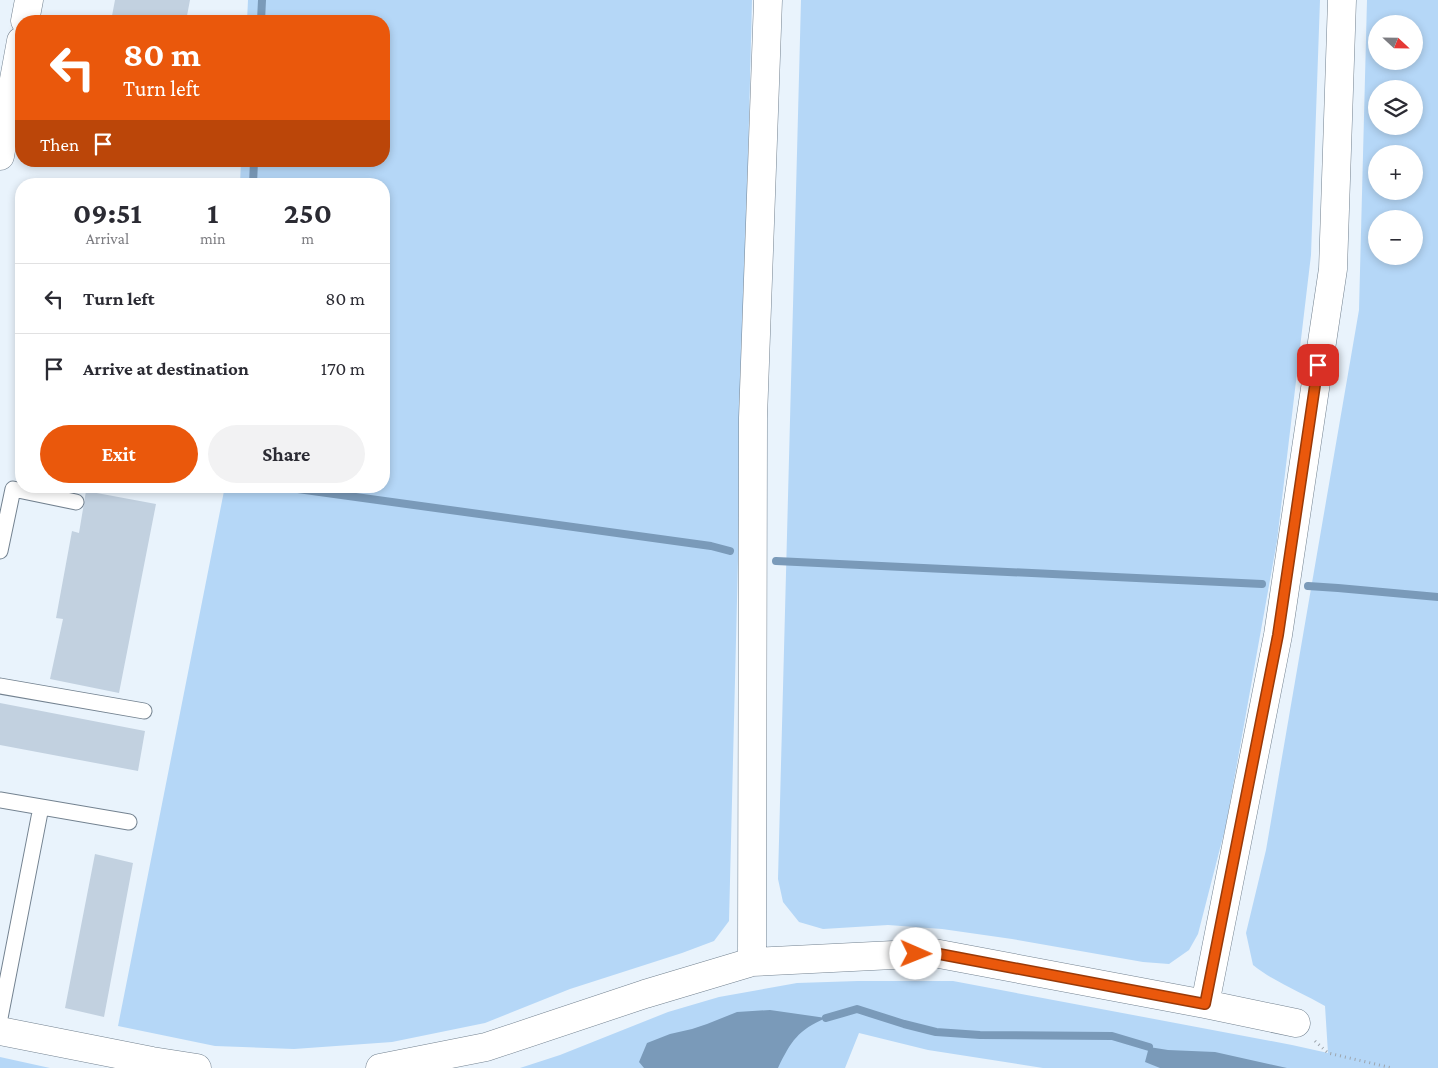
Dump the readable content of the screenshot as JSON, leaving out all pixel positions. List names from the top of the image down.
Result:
{
  "north": "right",
  "page": {
    "map_buttons": ["+", "−"],
    "turn": ["80 m", "Turn left"],
    "then": "Then",
    "eta": [
      "09:51",
      "Arrival",
      "1",
      "min",
      "250",
      "m"
    ],
    "list": [
      {
        "name": "Turn left",
        "value": "80 m"
      },
      {
        "name": "Arrive at destination",
        "value": "170 m"
      }
    ],
    "buttons": ["Exit", "Share"]
  }
}
